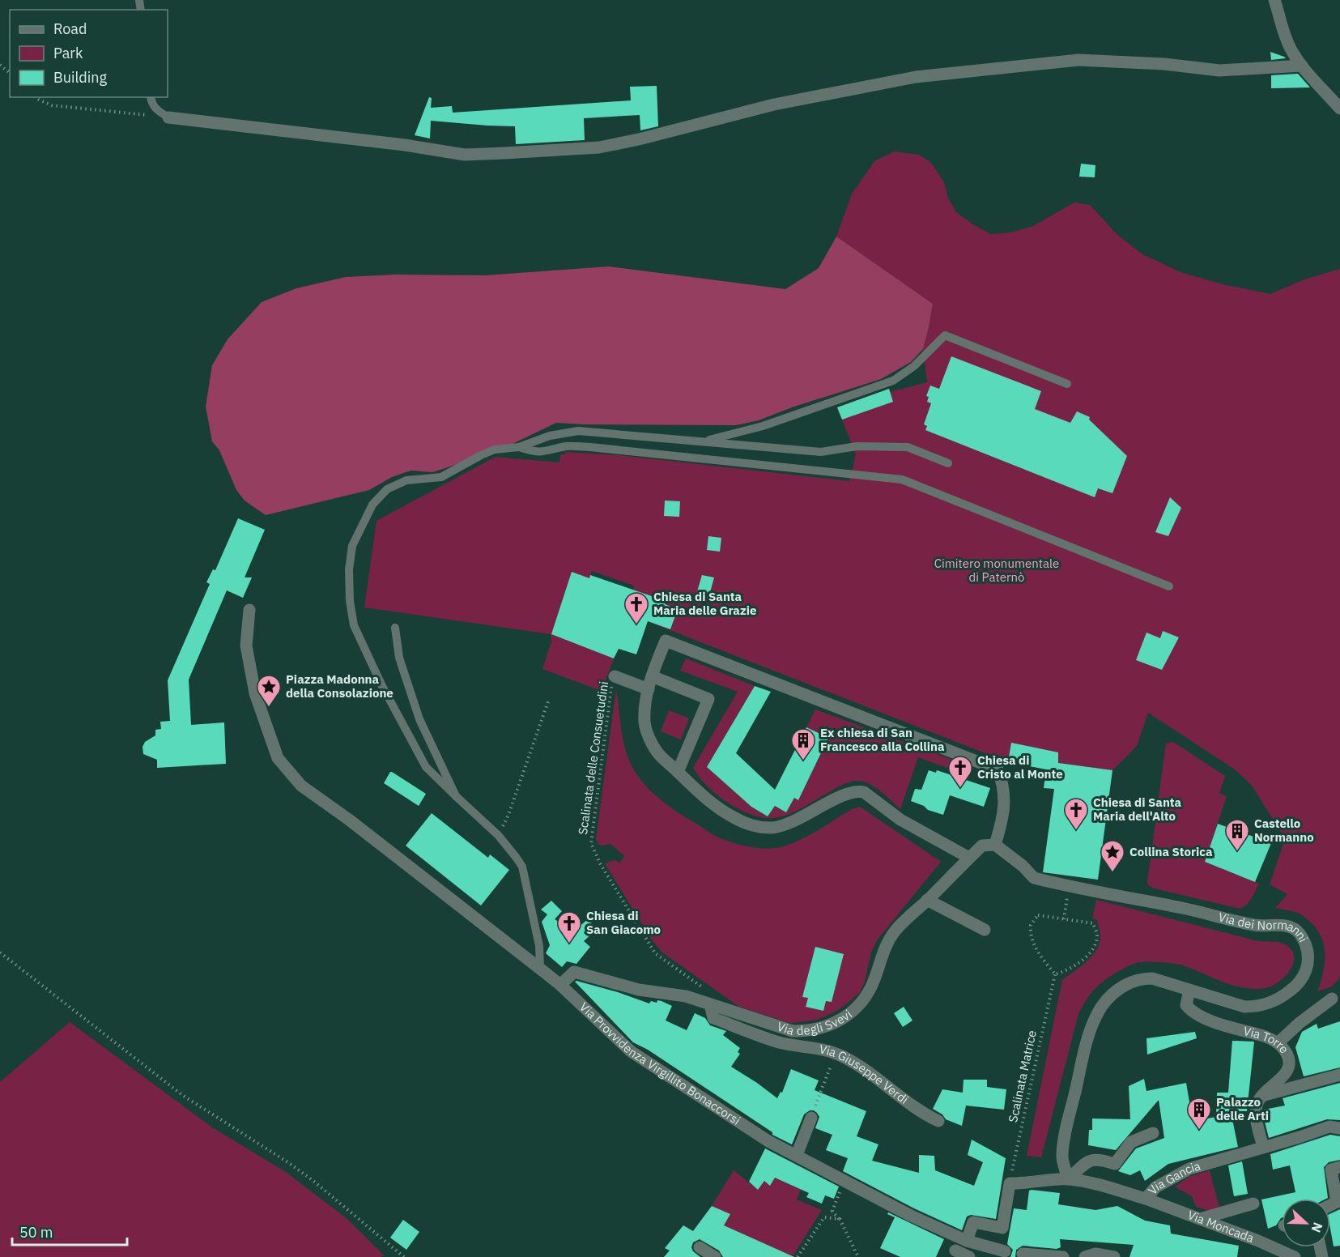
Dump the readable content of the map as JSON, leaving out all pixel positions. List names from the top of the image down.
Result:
{
  "streets": {
    "street": [
      "Via dei Normanni",
      "Via degli Svevi",
      "Via Torre",
      "Via Provvidenza Virgillito Bonaccorsi",
      "Via Giuseppe Verdi",
      "Via Gancia",
      "Via Moncada"
    ],
    "path": ["Scalinata delle Consuetudini", "Scalinata Matrice"]
  },
  "crossings": [
    ["Scalinata delle Consuetudini", "Via degli Svevi"],
    ["Scalinata delle Consuetudini", "Via Giuseppe Verdi"],
    ["Via dei Normanni", "Via degli Svevi"],
    ["Via dei Normanni", "Via Torre"],
    ["Via dei Normanni", "Via Gancia"],
    ["Via degli Svevi", "Via Provvidenza Virgillito Bonaccorsi"],
    ["Via degli Svevi", "Via Giuseppe Verdi"],
    ["Scalinata Matrice", "Via Gancia"],
    ["Via Gancia", "Via Moncada"]
  ],
  "parks": ["Cimitero monumentale di Paternò"],
  "places": {
    "church": [
      "Chiesa di Santa Maria delle Grazie",
      "Chiesa di Cristo al Monte",
      "Chiesa di Santa Maria dell'Alto",
      "Chiesa di San Giacomo"
    ],
    "place": ["Piazza Madonna della Consolazione", "Collina Storica"],
    "building": ["Ex chiesa di San Francesco alla Collina", "Castello Normanno", "Palazzo delle Arti"]
  },
  "legend": ["Road", "Park", "Building"],
  "scale_bar": "50 m",
  "north": "right"
}
